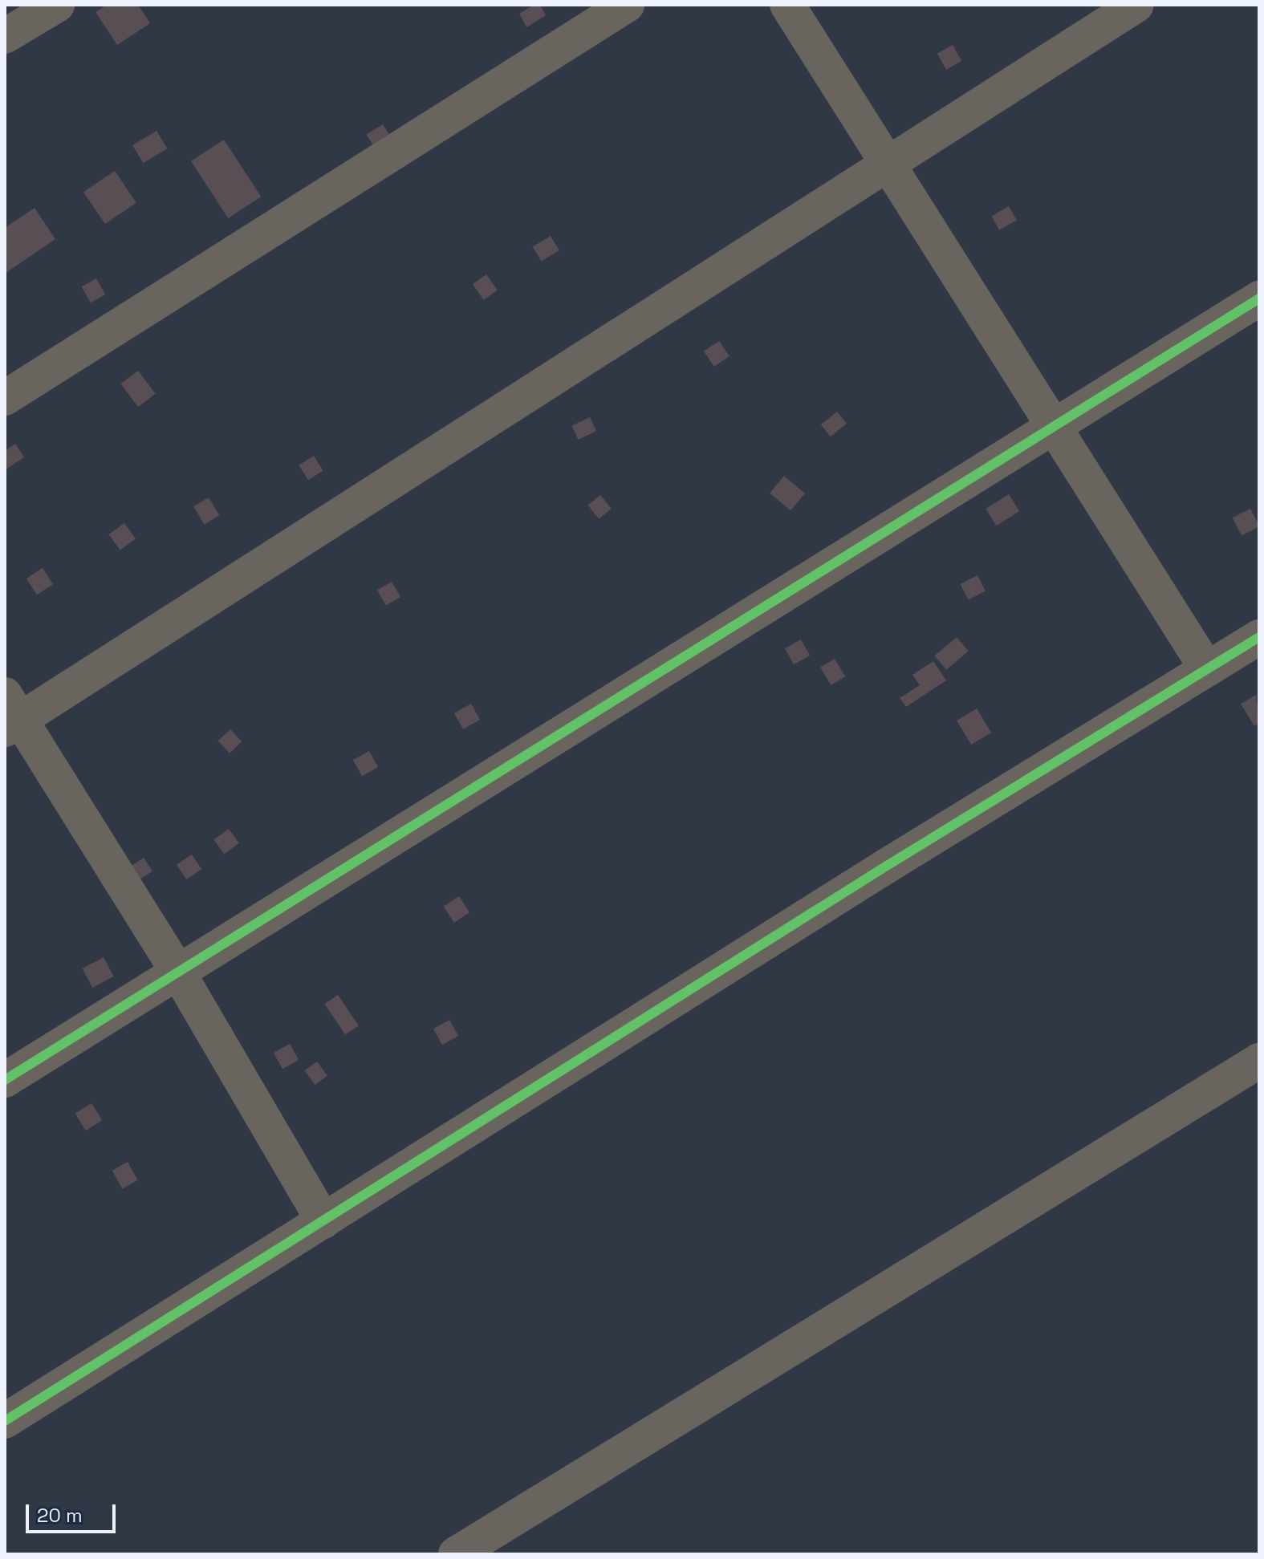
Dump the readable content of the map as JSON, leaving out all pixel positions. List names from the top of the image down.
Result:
{
  "scale_bar": "20 m"
}
